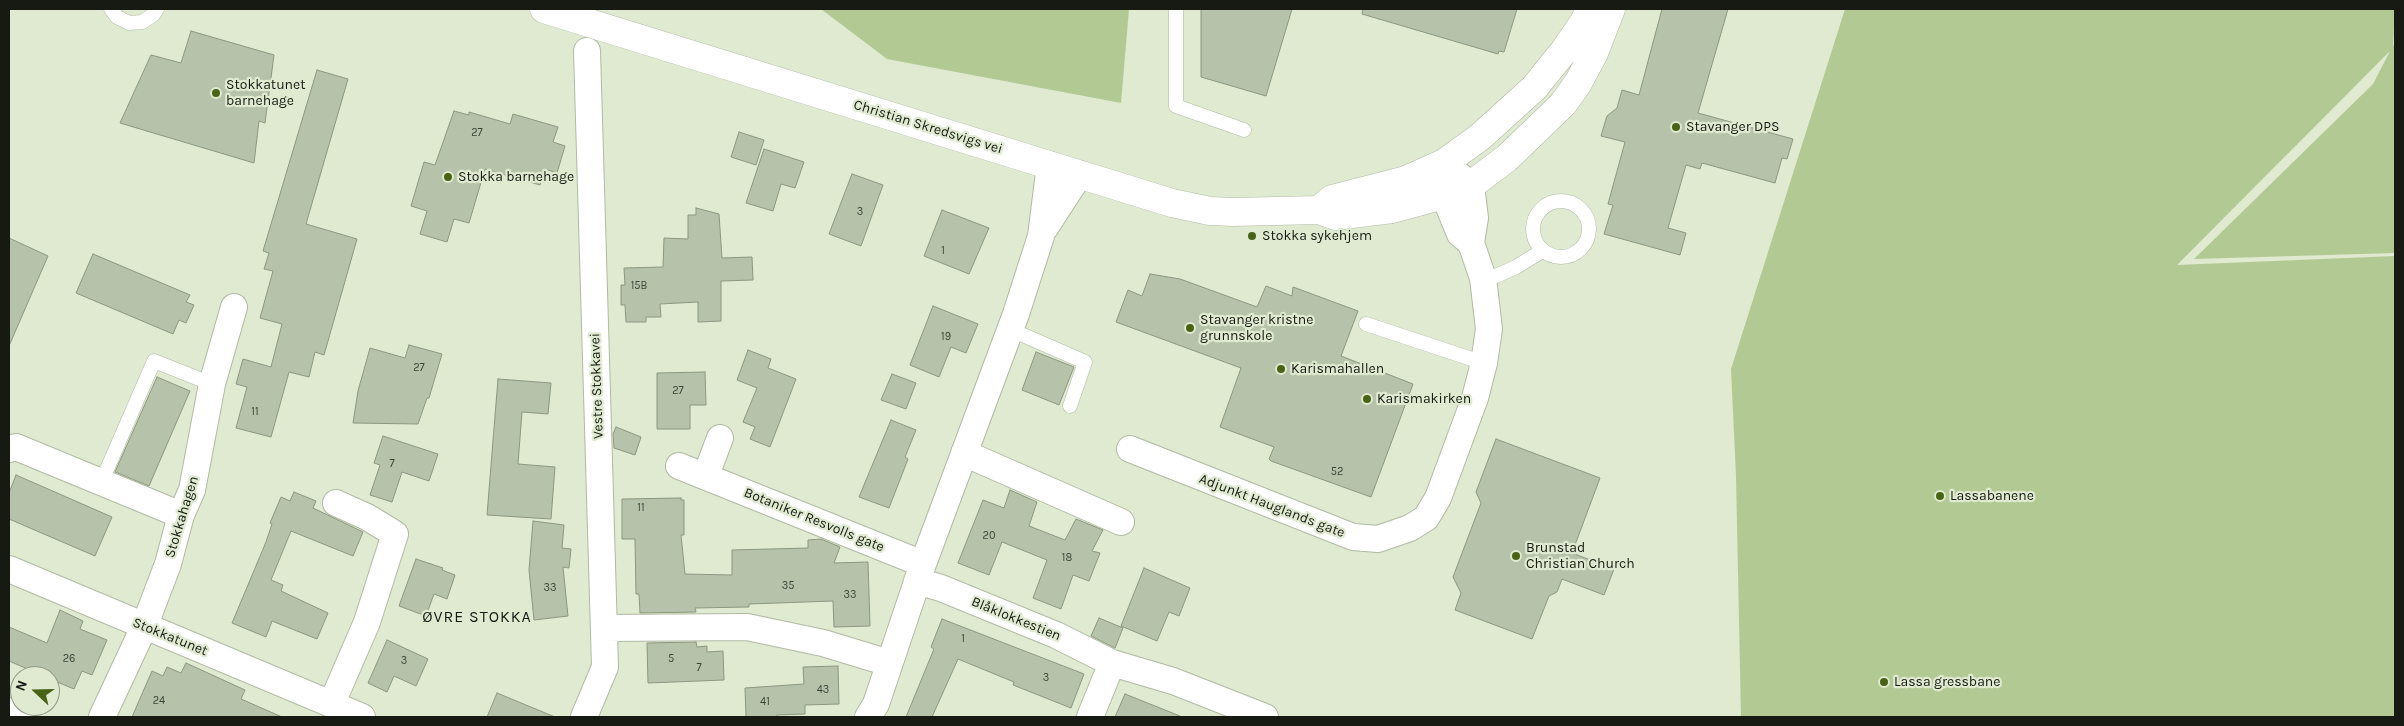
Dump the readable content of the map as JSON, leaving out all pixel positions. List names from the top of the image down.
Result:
{
  "streets": {
    "main road": ["Christian Skredsvigs vei"],
    "street": [
      "Vestre Stokkavei",
      "Adjunkt Hauglands gate",
      "Stokkahagen",
      "Botaniker Resvolls gate",
      "Blåklokkestien",
      "Stokkatunet"
    ]
  },
  "crossings": [
    ["Christian Skredsvigs vei", "Adjunkt Hauglands gate"],
    ["Stokkahagen", "Stokkatunet"],
    ["Botaniker Resvolls gate", "Blåklokkestien"]
  ],
  "districts": ["ØVRE STOKKA"],
  "places": [
    "Stokkatunet barnehage",
    "Stavanger DPS",
    "Stokka barnehage",
    "Stokka sykehjem",
    "Stavanger kristne grunnskole",
    "Karismahallen",
    "Karismakirken",
    "Lassabanene",
    "Brunstad Christian Church",
    "Lassa gressbane"
  ],
  "house_numbers": [
    "27",
    "3",
    "1",
    "15B",
    "19",
    "27",
    "27",
    "11",
    "7",
    "52",
    "11",
    "20",
    "18",
    "35",
    "33",
    "33",
    "1",
    "26",
    "5",
    "3",
    "7",
    "3",
    "43",
    "24",
    "41"
  ],
  "north": "left"
}
